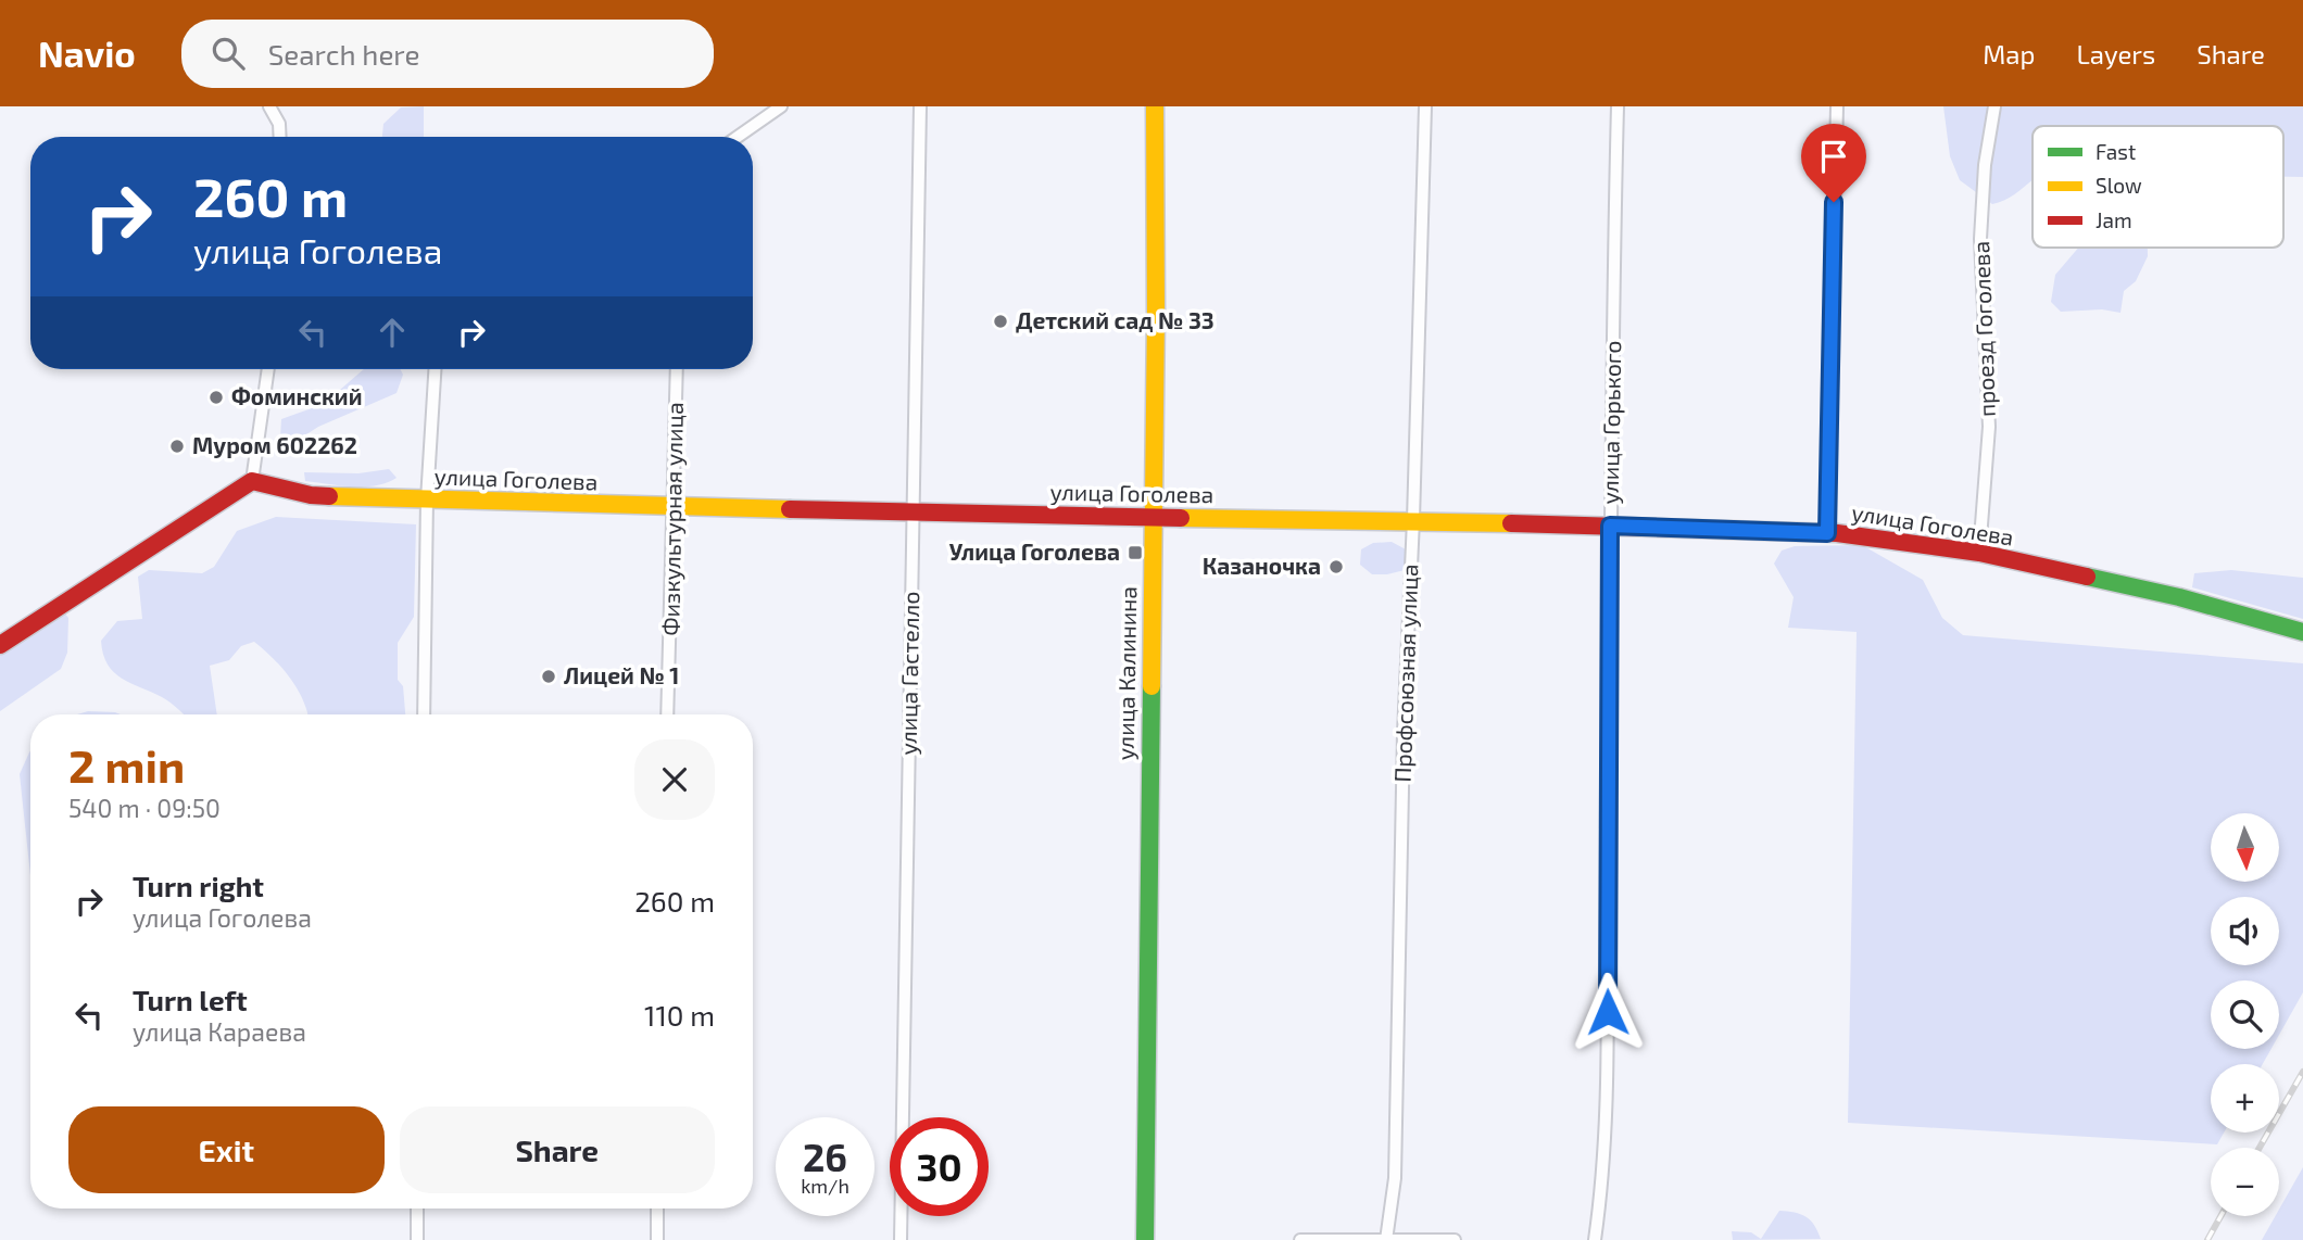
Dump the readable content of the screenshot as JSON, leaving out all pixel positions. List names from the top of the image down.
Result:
{
  "streets": {
    "main road": ["улица Гоголева", "улица Калинина"],
    "street": [
      "проезд Гоголева",
      "улица Горького",
      "Физкультурная улица",
      "улица Гастелло",
      "Профсоюзная улица"
    ]
  },
  "crossings": [
    ["проезд Гоголева", "улица Гоголева"],
    ["улица Горького", "улица Гоголева"],
    ["улица Гоголева", "Физкультурная улица"],
    ["улица Гоголева", "улица Гастелло"],
    ["улица Гоголева", "улица Калинина"],
    ["улица Гоголева", "Профсоюзная улица"]
  ],
  "places": {
    "other": [
      "Детский сад № 33",
      "Фоминский",
      "Муром 602262",
      "Казаночка",
      "Лицей № 1"
    ],
    "transit": ["Улица Гоголева"]
  },
  "legend": ["Fast", "Slow", "Jam"],
  "north": "bottom",
  "page": {
    "header": "Navio",
    "search": "Search here",
    "nav": ["Map", "Layers", "Share"],
    "turn": ["260 m", "улица Гоголева"],
    "heading": ["2 min", "540 m · 09:50"],
    "map_buttons": ["+", "−"],
    "list": [
      {
        "name": "Turn right",
        "note": "улица Гоголева",
        "value": "260 m"
      },
      {
        "name": "Turn left",
        "note": "улица Караева",
        "value": "110 m"
      }
    ],
    "buttons": ["Exit", "Share"],
    "speed": "26 km/h",
    "limit": "30"
  }
}
